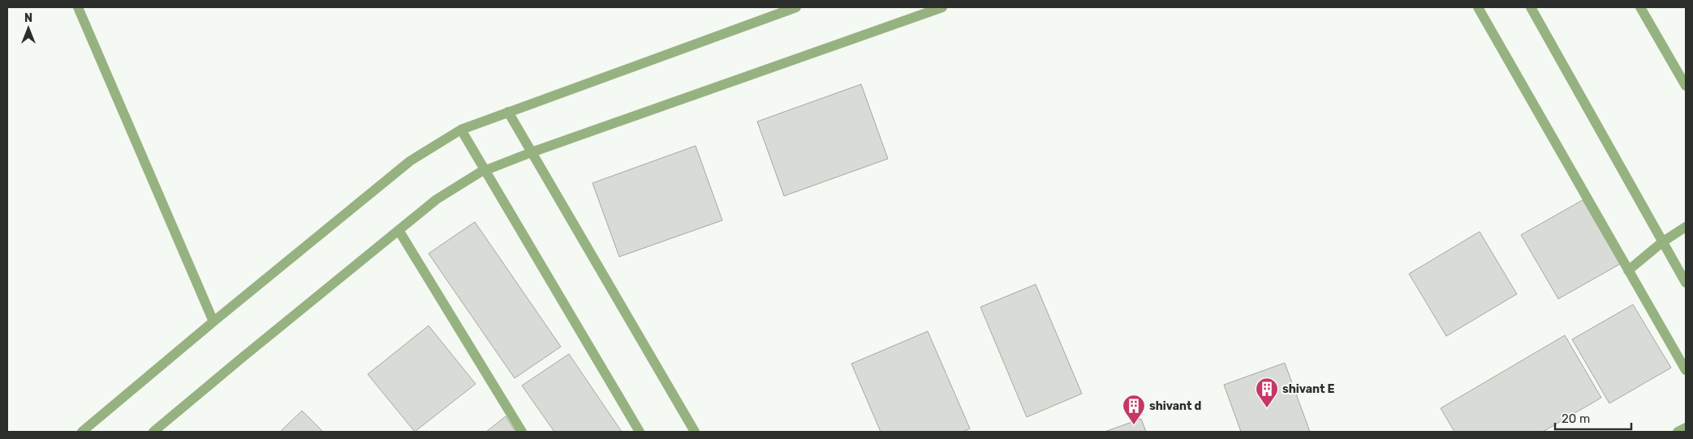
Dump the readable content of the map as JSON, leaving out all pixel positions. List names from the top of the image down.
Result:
{
  "places": {
    "building": ["shivant E", "shivant d"]
  },
  "scale_bar": "20 m",
  "north": "top"
}
